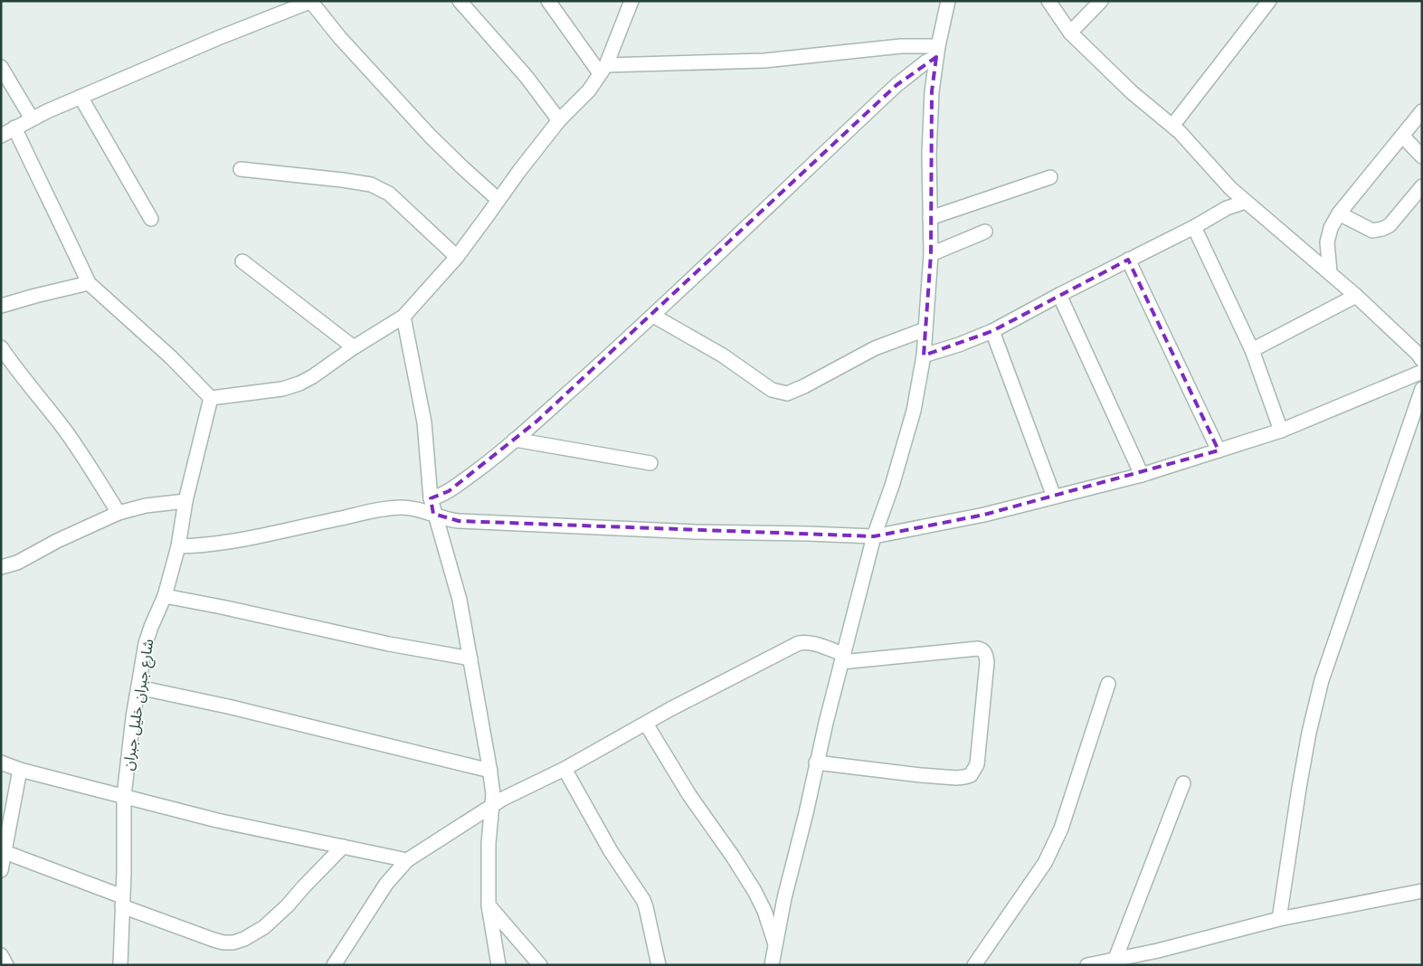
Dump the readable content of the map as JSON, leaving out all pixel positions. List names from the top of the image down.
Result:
{
  "streets": {
    "street": ["شارع جبران خليل جبران"]
  }
}
